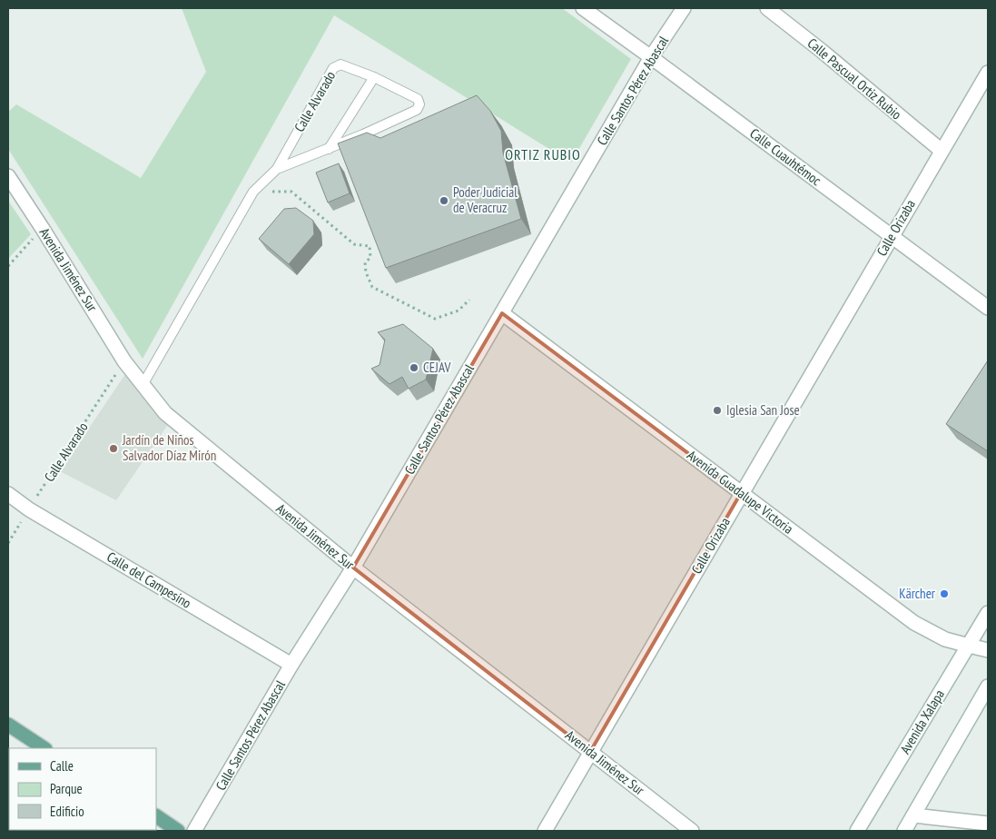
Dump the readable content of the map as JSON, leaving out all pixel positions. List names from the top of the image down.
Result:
{
  "streets": {
    "street": [
      "Calle Pascual Ortiz Rubio",
      "Calle Santos Pérez Abascal",
      "Calle Cuauhtémoc",
      "Calle Orizaba",
      "Avenida Jiménez Sur",
      "Avenida Guadalupe Victoria",
      "Calle del Campesino",
      "Avenida Xalapa"
    ],
    "lane": ["Calle Alvarado"]
  },
  "crossings": [
    ["Calle Pascual Ortiz Rubio", "Calle Orizaba"],
    ["Calle Santos Pérez Abascal", "Calle Cuauhtémoc"],
    ["Calle Santos Pérez Abascal", "Avenida Jiménez Sur"],
    ["Calle Santos Pérez Abascal", "Avenida Guadalupe Victoria"],
    ["Calle Santos Pérez Abascal", "Calle del Campesino"],
    ["Calle Alvarado", "Avenida Jiménez Sur"],
    ["Calle Alvarado", "Calle del Campesino"],
    ["Calle Cuauhtémoc", "Calle Orizaba"],
    ["Calle Orizaba", "Avenida Jiménez Sur"],
    ["Calle Orizaba", "Avenida Guadalupe Victoria"],
    ["Avenida Guadalupe Victoria", "Avenida Xalapa"]
  ],
  "districts": ["ORTIZ RUBIO"],
  "places": [
    "Poder Judicial de Veracruz",
    "CEJAV",
    "Iglesia San Jose",
    "Jardín de Niños Salvador Díaz Mirón",
    "Kärcher"
  ],
  "legend": ["Calle", "Parque", "Edificio"]
}
